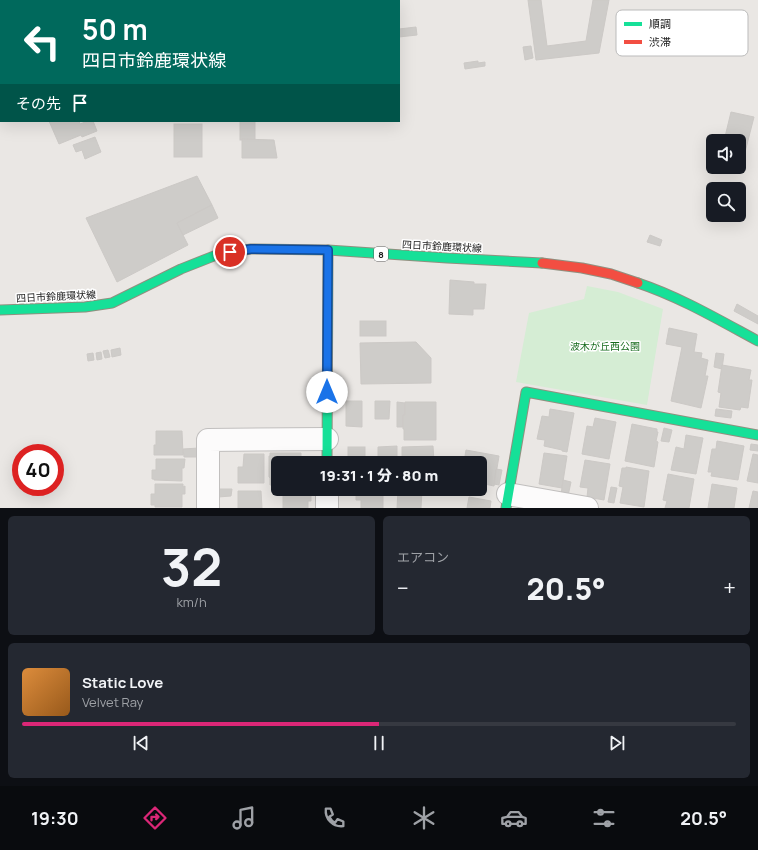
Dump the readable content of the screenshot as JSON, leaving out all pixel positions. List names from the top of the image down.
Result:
{
  "streets": {
    "main road": ["四日市鈴鹿環状線", "8"]
  },
  "parks": ["波木が丘西公園"],
  "legend": ["順調", "渋滞"],
  "page": {
    "turn": ["50 m", "四日市鈴鹿環状線"],
    "then": "その先",
    "limit": "40",
    "trip": "19:31 · 1 分 · 80 m",
    "tile": [
      ["32", "km/h"],
      "エアコン"
    ],
    "heat": ["−", "20.5°", "+"],
    "song": ["Static Love", "Velvet Ray"],
    "tabs": ["19:30", "20.5°"]
  }
}
